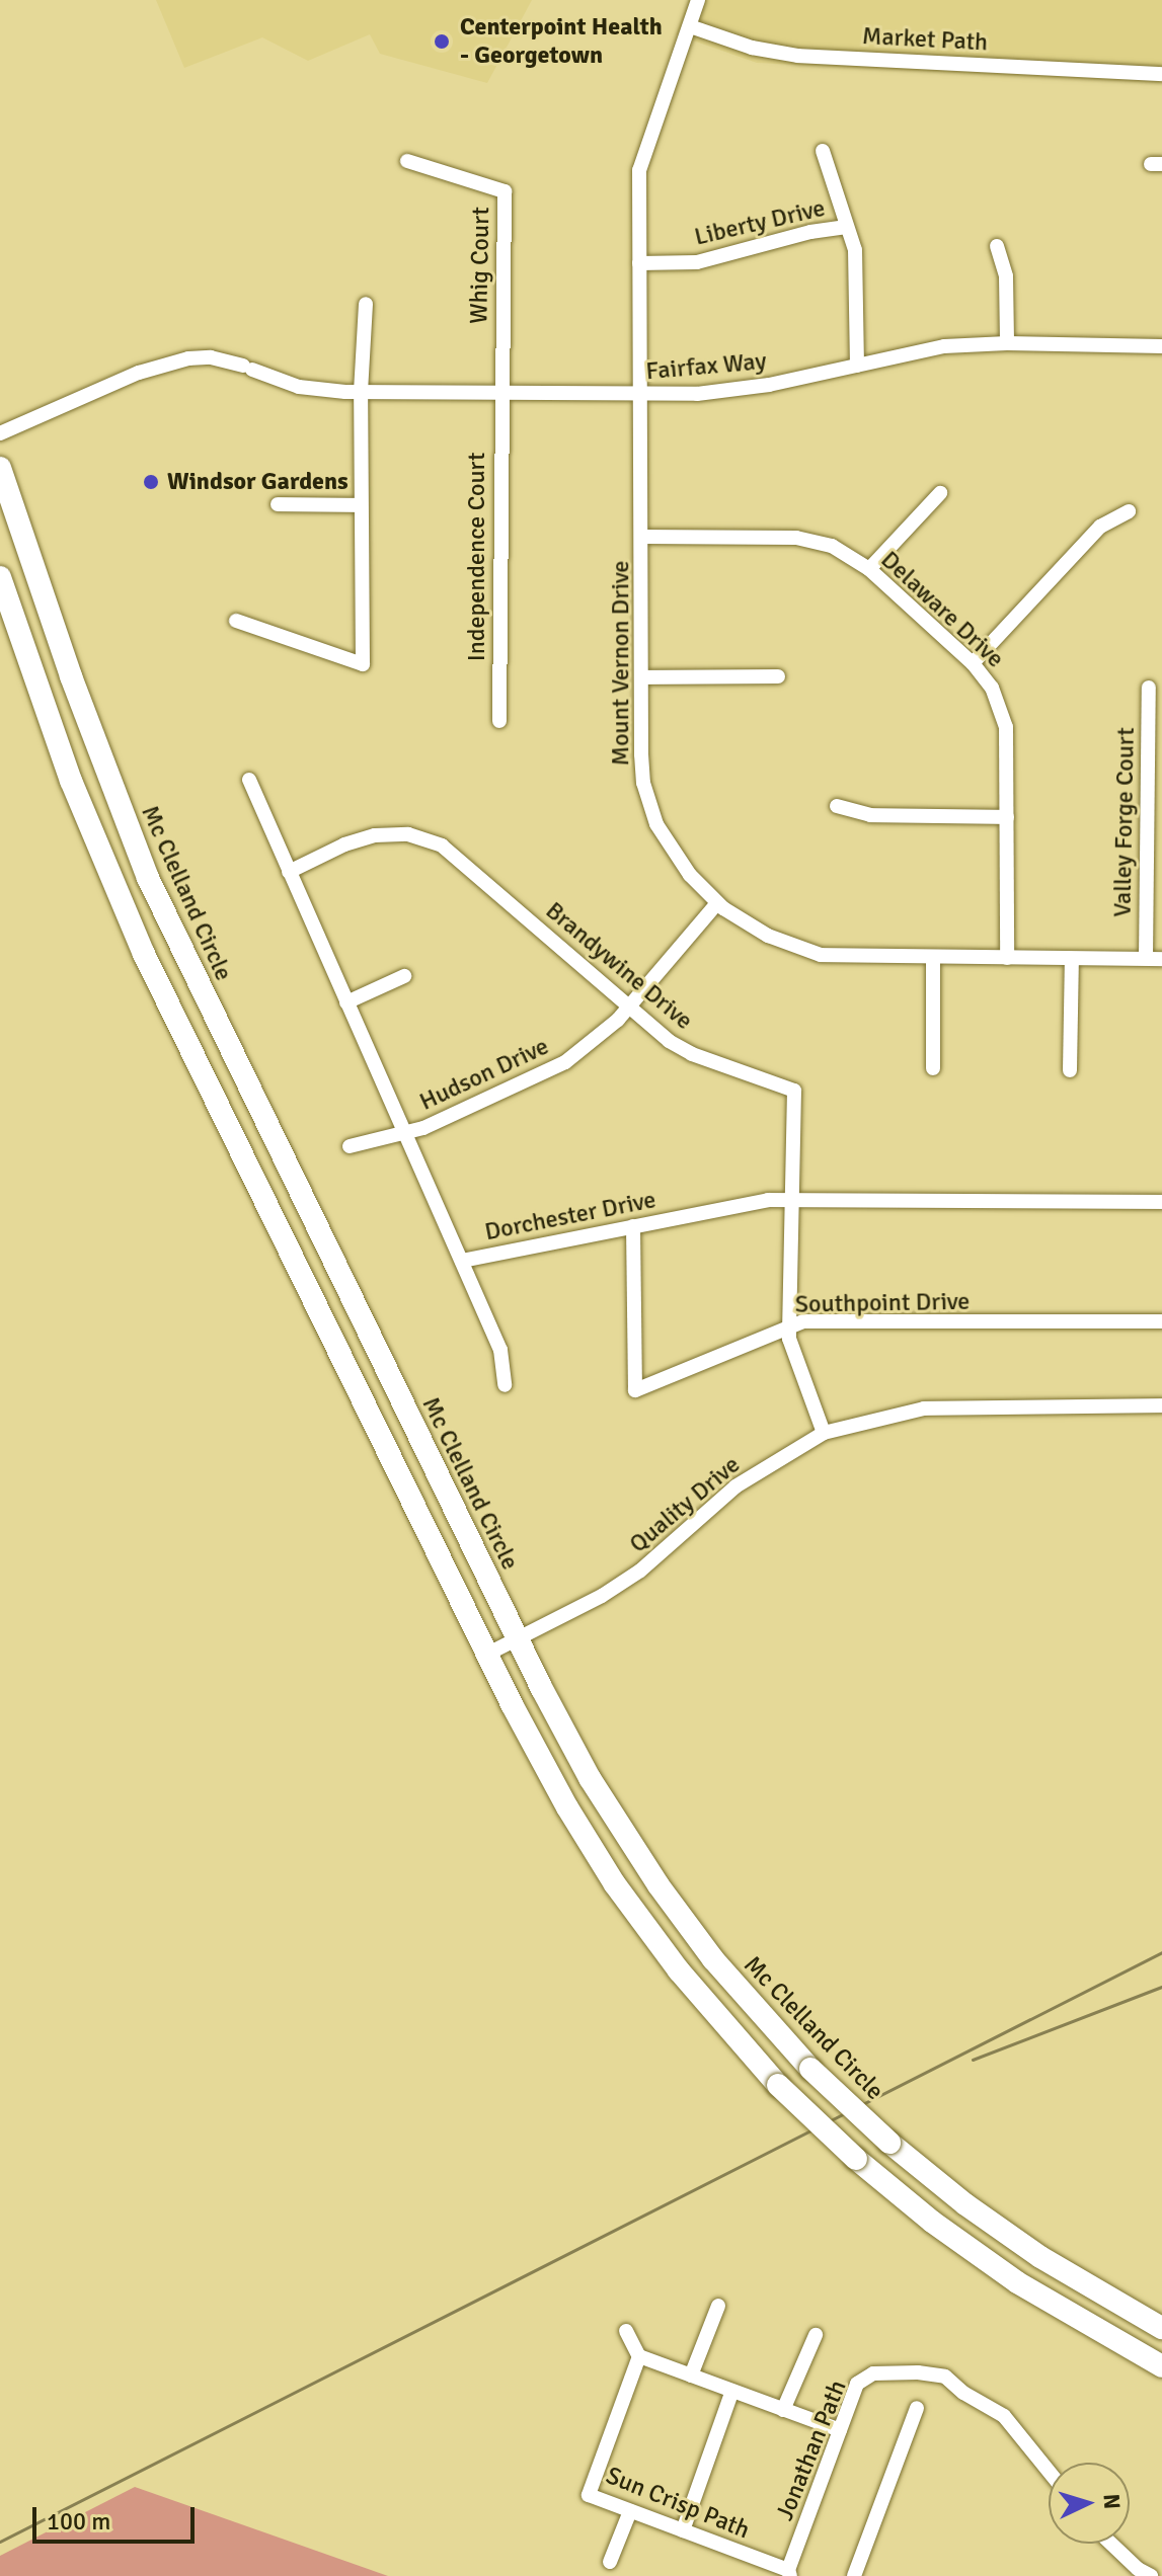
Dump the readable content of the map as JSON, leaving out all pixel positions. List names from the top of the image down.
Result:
{
  "streets": {
    "highway": ["Mc Clelland Circle"],
    "street": [
      "Market Path",
      "Liberty Drive",
      "Whig Court",
      "Fairfax Way",
      "Independence Court",
      "Delaware Drive",
      "Mount Vernon Drive",
      "Valley Forge Court",
      "Brandywine Drive",
      "Hudson Drive",
      "Dorchester Drive",
      "Southpoint Drive",
      "Quality Drive",
      "Jonathan Path",
      "Sun Crisp Path"
    ]
  },
  "crossings": [
    ["Market Path", "Mount Vernon Drive"],
    ["Liberty Drive", "Fairfax Way"],
    ["Liberty Drive", "Mount Vernon Drive"],
    ["Whig Court", "Fairfax Way"],
    ["Whig Court", "Independence Court"],
    ["Fairfax Way", "Independence Court"],
    ["Fairfax Way", "Mount Vernon Drive"],
    ["Delaware Drive", "Mount Vernon Drive"],
    ["Mount Vernon Drive", "Valley Forge Court"],
    ["Mount Vernon Drive", "Hudson Drive"],
    ["Mc Clelland Circle", "Quality Drive"],
    ["Brandywine Drive", "Hudson Drive"],
    ["Brandywine Drive", "Dorchester Drive"],
    ["Brandywine Drive", "Southpoint Drive"],
    ["Brandywine Drive", "Quality Drive"],
    ["Hudson Drive", "Dorchester Drive"],
    ["Dorchester Drive", "Southpoint Drive"],
    ["Jonathan Path", "Sun Crisp Path"]
  ],
  "places": ["Centerpoint Health - Georgetown", "Windsor Gardens"],
  "scale_bar": "100 m",
  "north": "right"
}
